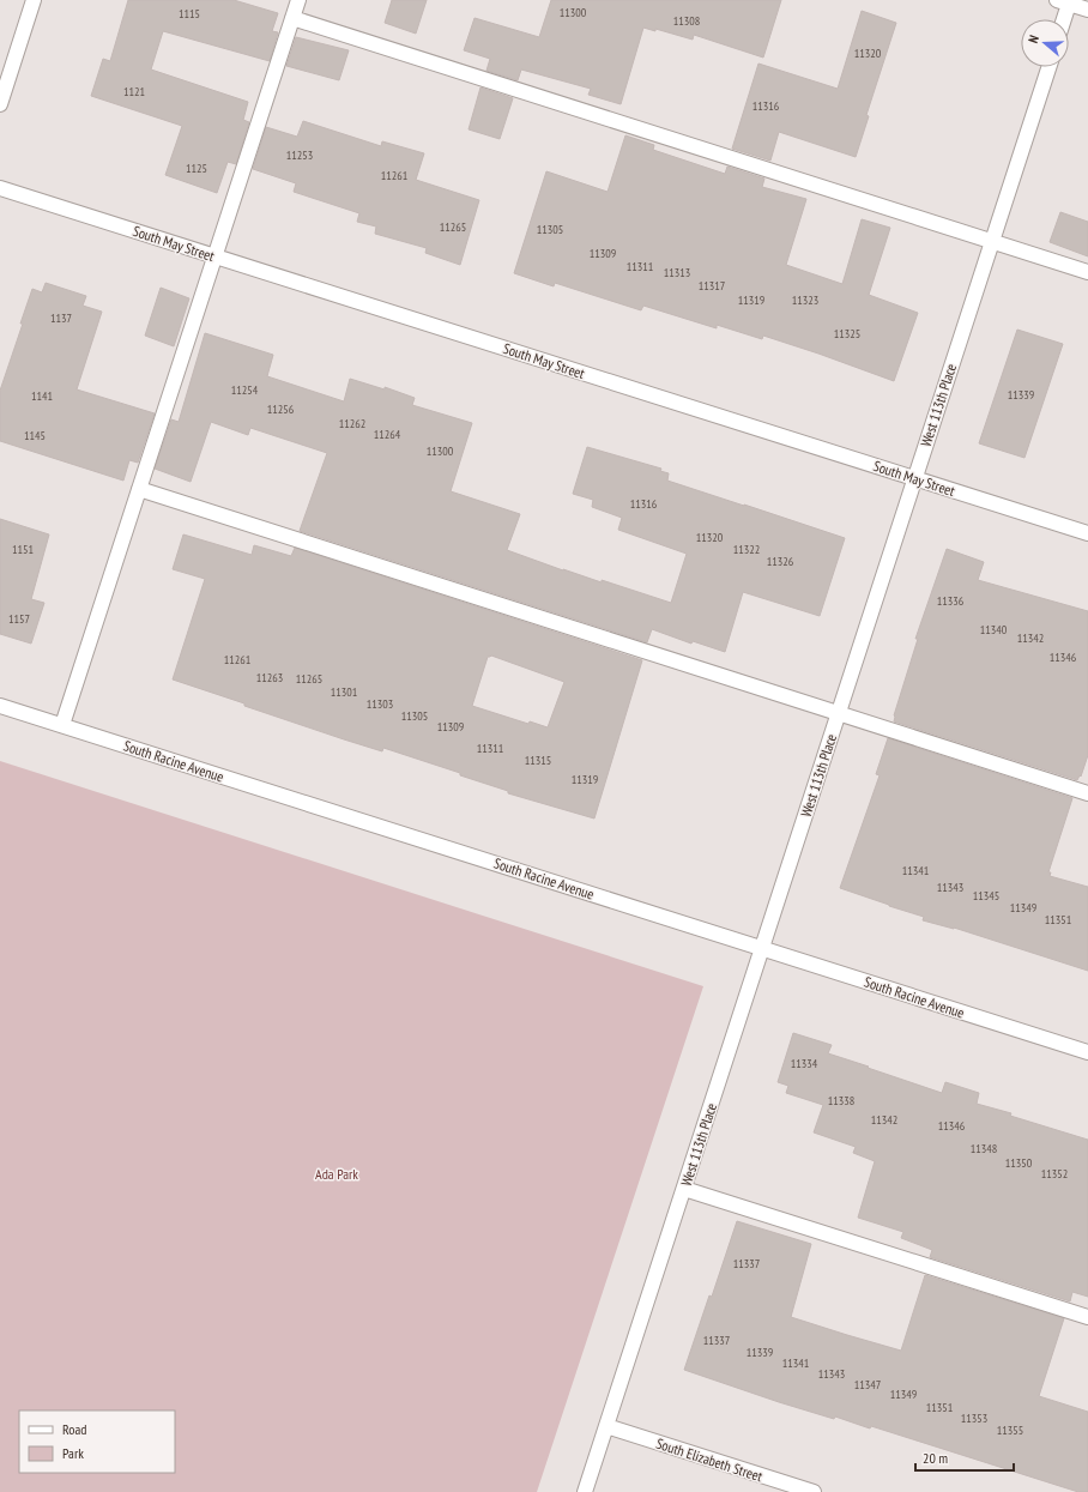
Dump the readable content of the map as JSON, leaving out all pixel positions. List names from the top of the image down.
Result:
{
  "streets": {
    "street": [
      "South May Street",
      "West 113th Place",
      "South Racine Avenue",
      "South Elizabeth Street"
    ]
  },
  "crossings": [
    ["South May Street", "West 113th Place"],
    ["West 113th Place", "South Racine Avenue"],
    ["West 113th Place", "South Elizabeth Street"]
  ],
  "parks": ["Ada Park"],
  "house_numbers": [
    "11300",
    "1115",
    "11308",
    "11320",
    "1121",
    "11316",
    "11253",
    "1125",
    "11261",
    "11265",
    "11305",
    "11309",
    "11311",
    "11313",
    "11317",
    "11319",
    "11323",
    "1137",
    "11325",
    "11254",
    "11339",
    "1141",
    "11256",
    "11262",
    "11264",
    "1145",
    "11300",
    "11316",
    "11320",
    "1151",
    "11322",
    "11326",
    "11336",
    "1157",
    "11340",
    "11342",
    "11346",
    "11261",
    "11263",
    "11265",
    "11301",
    "11303",
    "11305",
    "11309",
    "11311",
    "11315",
    "11319",
    "11341",
    "11343",
    "11345",
    "11349",
    "11351",
    "11334",
    "11338",
    "11342",
    "11346",
    "11348",
    "11350",
    "11352",
    "11337",
    "11337",
    "11339",
    "11341",
    "11343",
    "11347",
    "11349",
    "11351",
    "11353",
    "11355"
  ],
  "legend": ["Road", "Park"],
  "scale_bar": "20 m",
  "north": "left"
}
